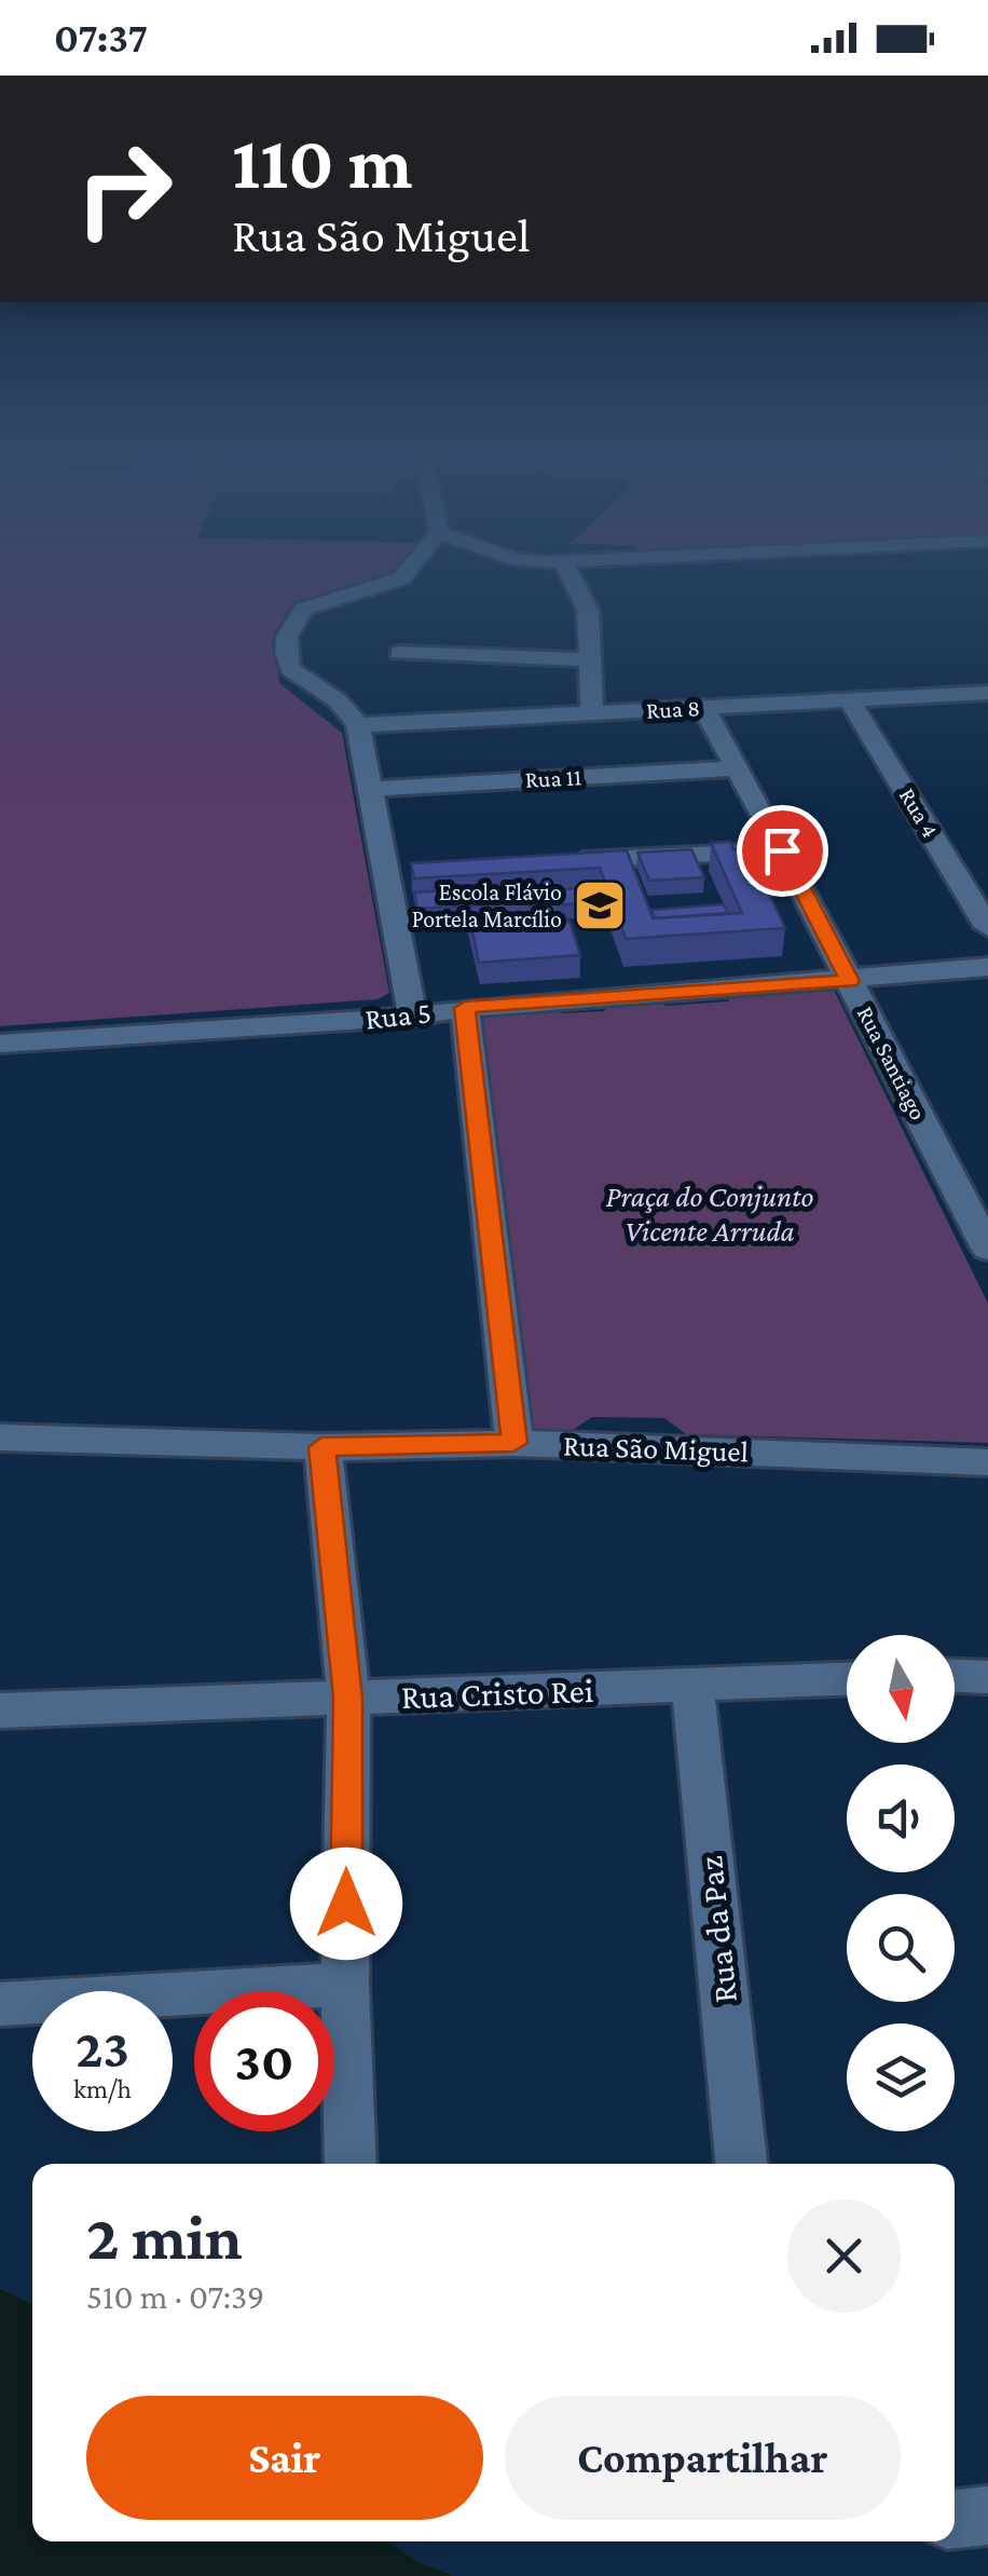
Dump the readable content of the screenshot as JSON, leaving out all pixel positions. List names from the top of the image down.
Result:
{
  "streets": {
    "street": [
      "Rua 8",
      "Rua 11",
      "Rua 4",
      "Rua 5",
      "Rua Santiago",
      "Rua São Miguel",
      "Rua Cristo Rei",
      "Rua da Paz"
    ]
  },
  "crossings": [
    ["Rua 8", "Rua 4"],
    ["Rua 8", "Rua Santiago"],
    ["Rua 11", "Rua Santiago"],
    ["Rua 5", "Rua Santiago"],
    ["Rua Cristo Rei", "Rua da Paz"]
  ],
  "parks": ["Praça do Conjunto Vicente Arruda"],
  "places": {
    "school or university": ["Escola Flávio Portela Marcílio"]
  },
  "north": "bottom",
  "page": {
    "status": "07:37",
    "turn": ["110 m", "Rua São Miguel"],
    "speed": "23 km/h",
    "limit": "30",
    "heading": ["2 min", "510 m · 07:39"],
    "buttons": ["Sair", "Compartilhar"]
  }
}
